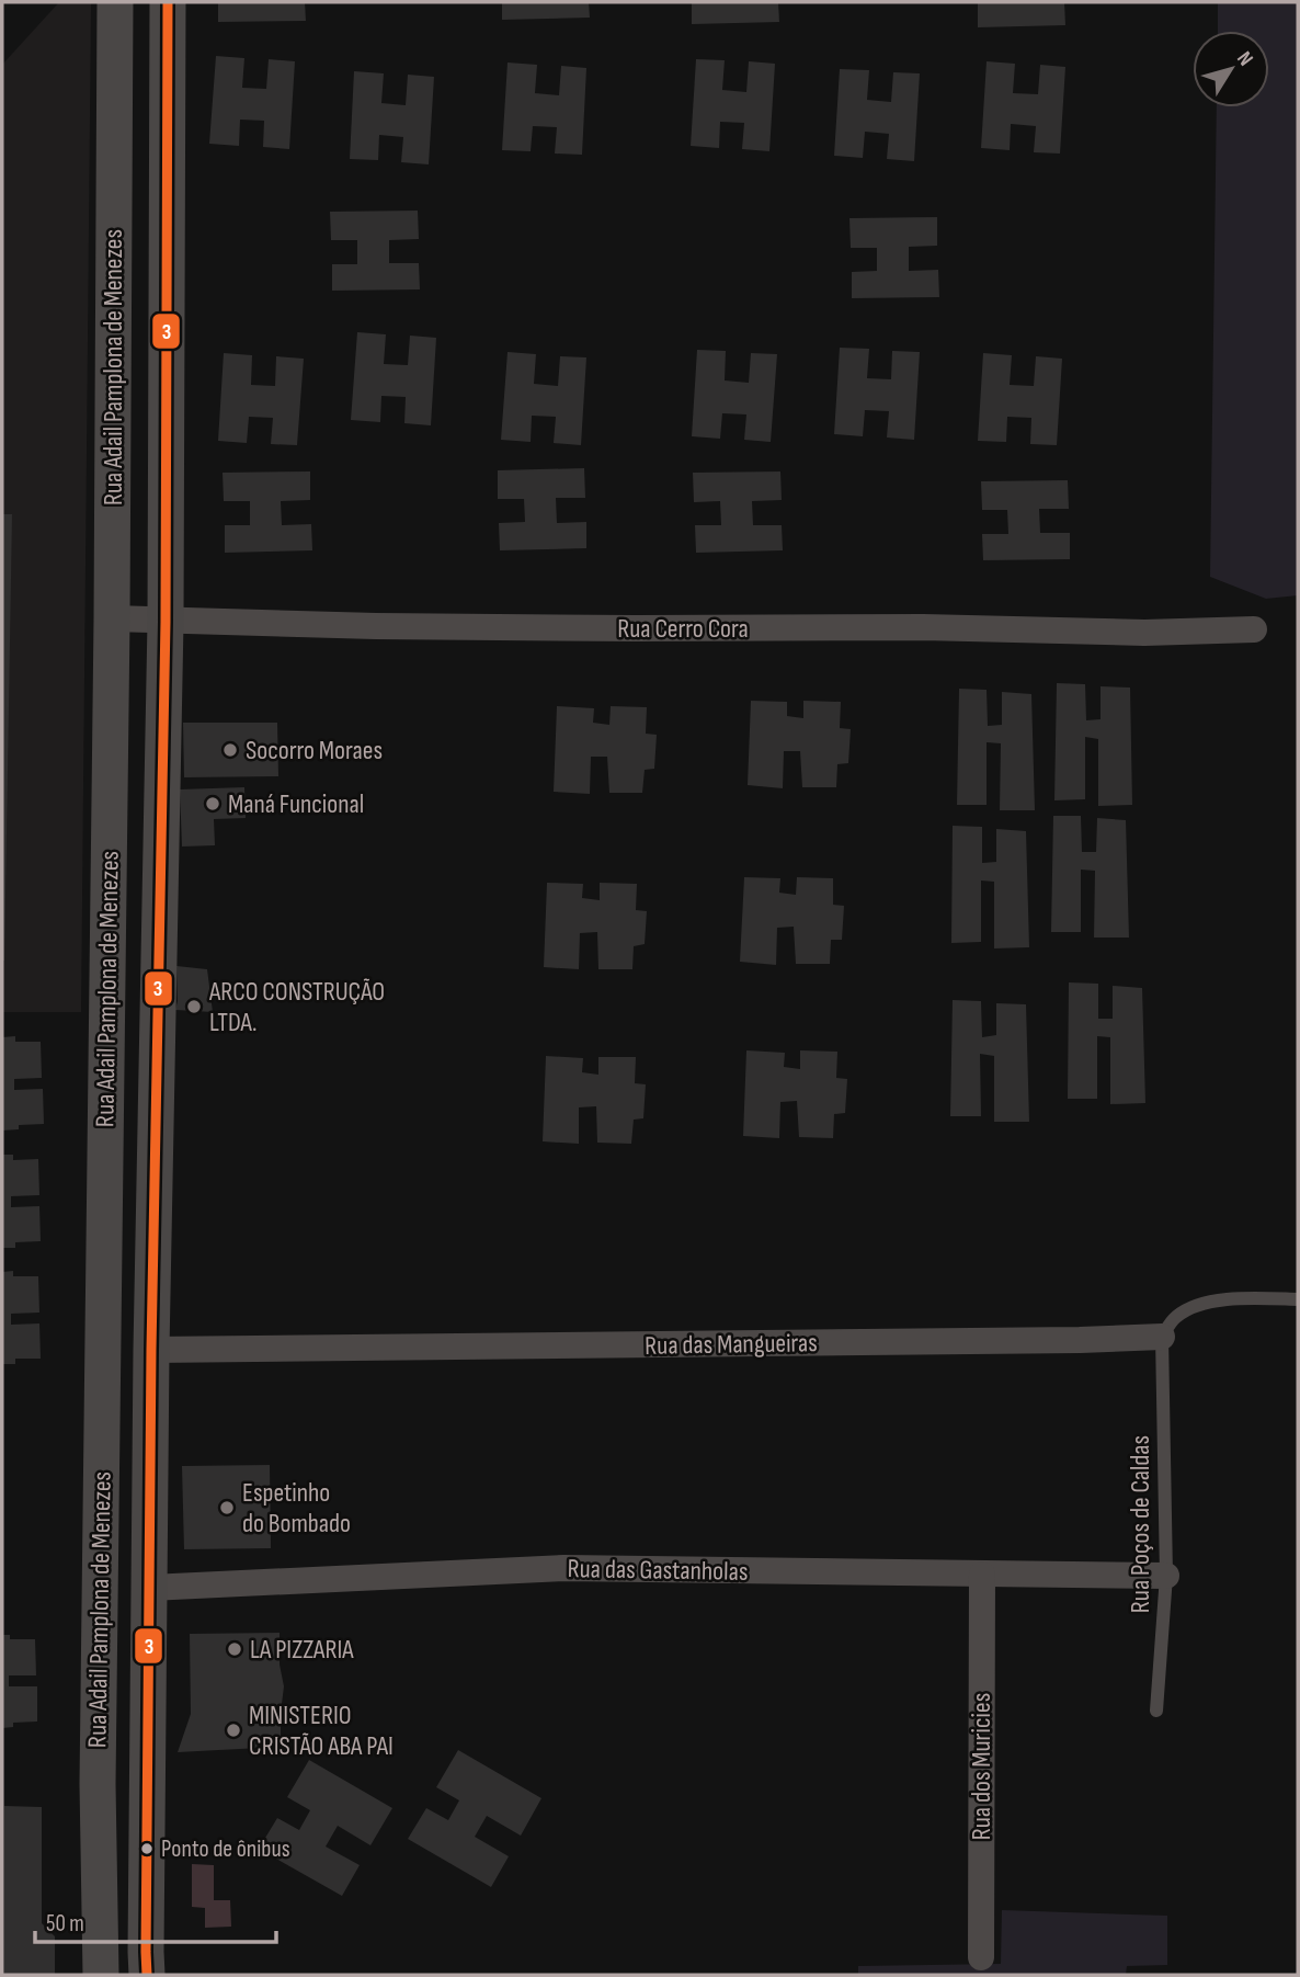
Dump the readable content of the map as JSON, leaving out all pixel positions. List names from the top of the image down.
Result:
{
  "streets": {
    "main road": ["Rua Adail Pamplona de Menezes"],
    "street": [
      "Rua Cerro Cora",
      "Rua das Mangueiras",
      "Rua das Gastanholas",
      "Rua dos Muricies"
    ],
    "lane": ["Rua Poços de Caldas"]
  },
  "crossings": [
    ["Rua Adail Pamplona de Menezes", "Rua Cerro Cora"],
    ["Rua Adail Pamplona de Menezes", "Rua das Mangueiras"],
    ["Rua Adail Pamplona de Menezes", "Rua das Gastanholas"],
    ["Rua das Mangueiras", "Rua Poços de Caldas"],
    ["Rua Poços de Caldas", "Rua das Gastanholas"],
    ["Rua das Gastanholas", "Rua dos Muricies"]
  ],
  "places": [
    "Socorro Moraes",
    "Maná Funcional",
    "ARCO CONSTRUÇÃO LTDA.",
    "Espetinho do Bombado",
    "LA PIZZARIA",
    "MINISTERIO CRISTÃO ABA PAI",
    "Ponto de ônibus"
  ],
  "lines": ["transit line 3"],
  "scale_bar": "50 m",
  "north": "top right"
}
